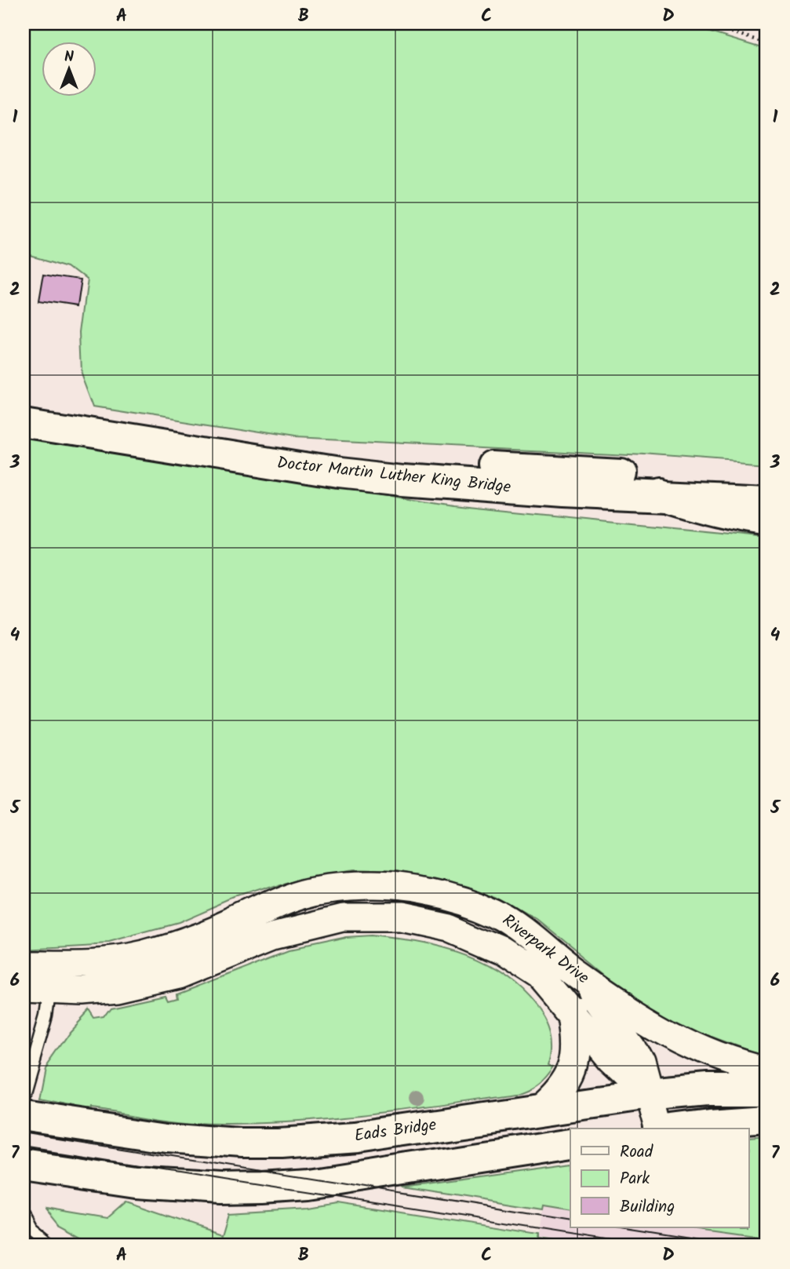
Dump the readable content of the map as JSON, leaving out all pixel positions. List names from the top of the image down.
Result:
{
  "streets": {
    "main road": ["Doctor Martin Luther King Bridge", "Eads Bridge"],
    "street": ["Riverpark Drive"]
  },
  "crossings": [
    ["Riverpark Drive", "Eads Bridge"]
  ],
  "legend": ["Road", "Park", "Building"],
  "north": "top",
  "grid": {
    "columns": [
      "A",
      "B",
      "C",
      "D"
    ],
    "rows": [
      "1",
      "2",
      "3",
      "4",
      "5",
      "6",
      "7"
    ]
  }
}
